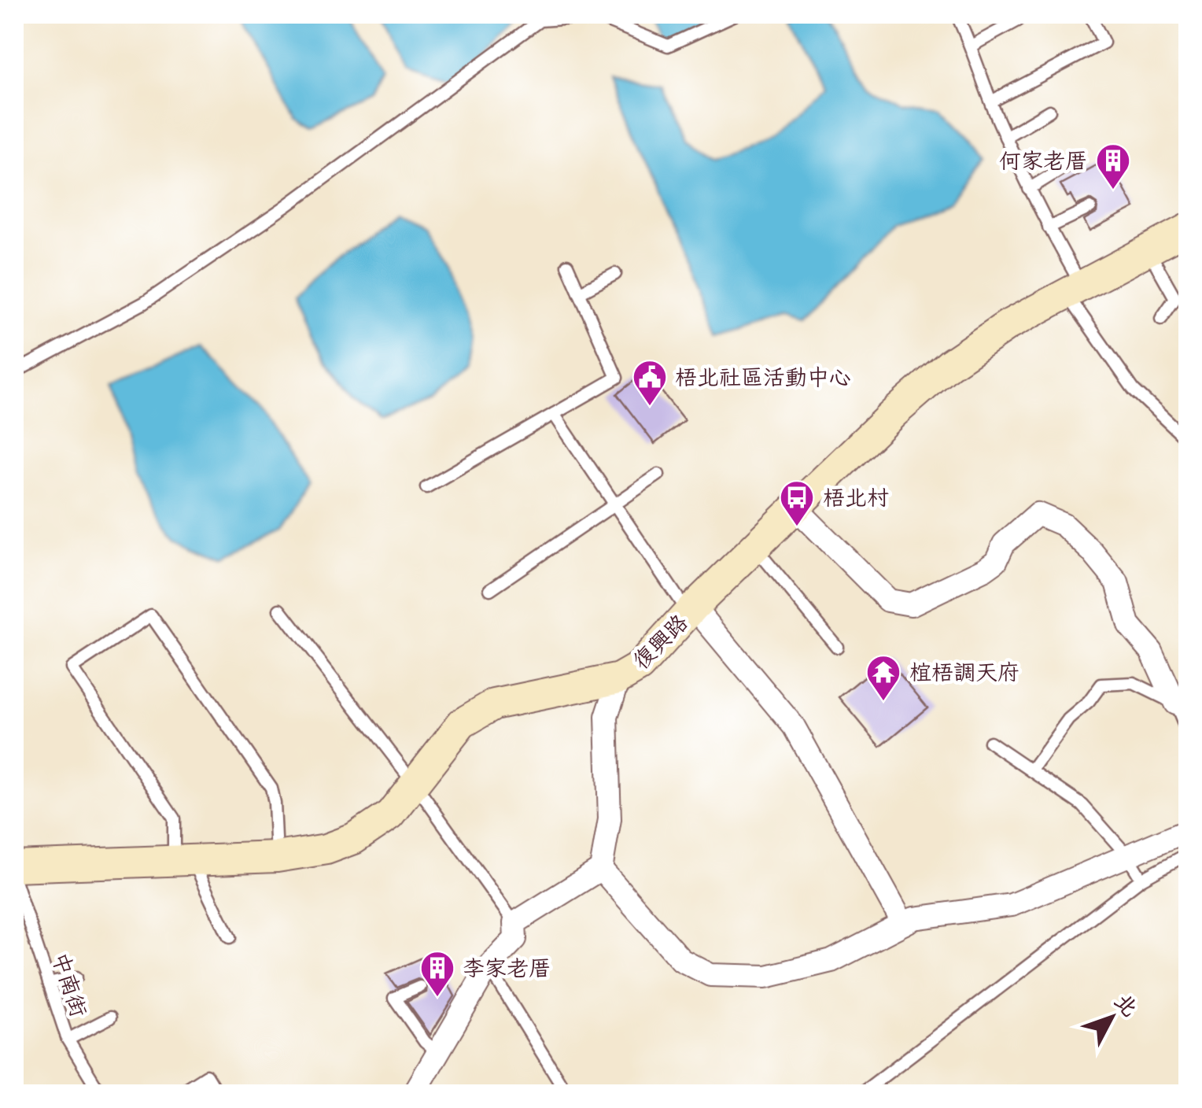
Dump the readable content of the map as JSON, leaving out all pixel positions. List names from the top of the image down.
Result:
{
  "streets": {
    "street": ["復興路"],
    "lane": ["中南街"]
  },
  "places": {
    "building": ["何家老厝", "李家老厝"],
    "public building": ["梧北社區活動中心"],
    "bus stop": ["梧北村"],
    "temple": ["椬梧調天府"]
  },
  "north": "top right"
}
